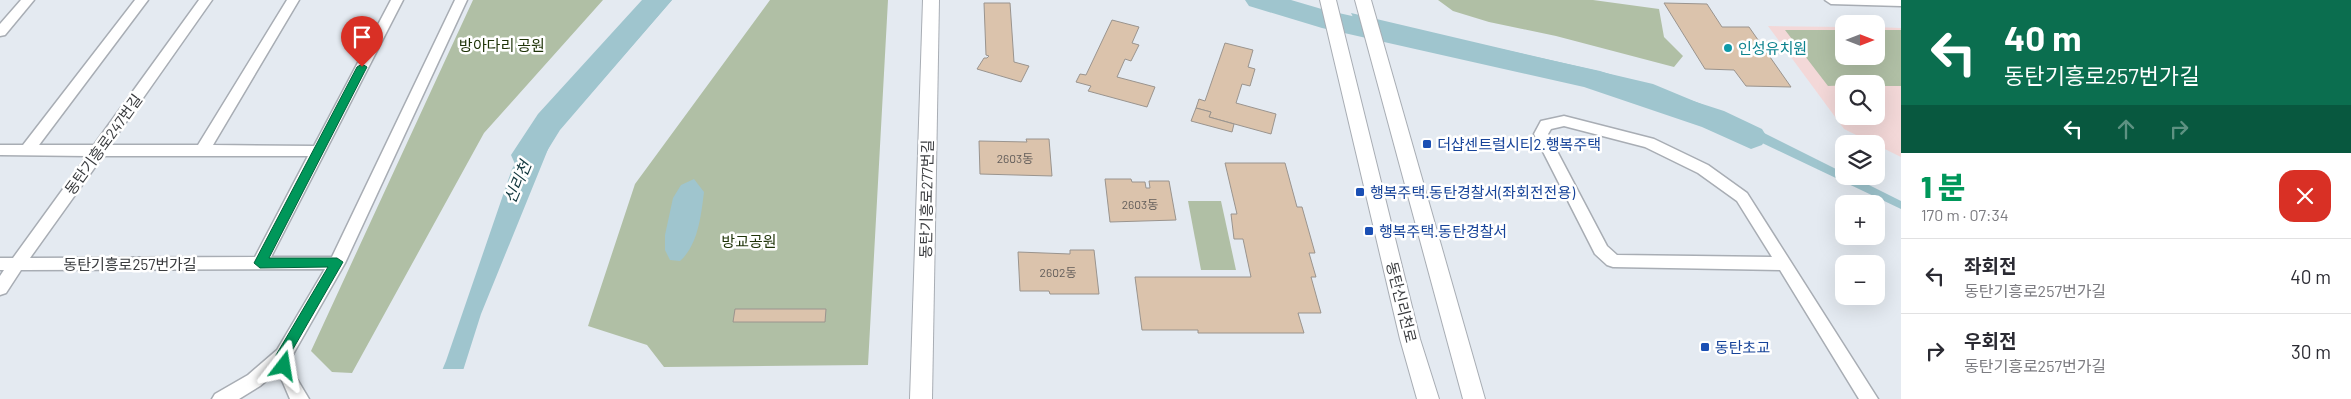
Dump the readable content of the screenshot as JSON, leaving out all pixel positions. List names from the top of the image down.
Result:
{
  "streets": {
    "street": [
      "동탄기흥로247번길",
      "동탄기흥로277번길",
      "동탄기흥로257번가길",
      "동탄신리천로"
    ]
  },
  "crossings": [
    ["동탄기흥로247번길", "동탄기흥로257번가길"]
  ],
  "water": ["신리천"],
  "parks": ["방아다리 공원", "방교공원"],
  "places": {
    "other": ["인성유치원"],
    "transit": [
      "더샵센트럴시티2.행복주택",
      "행복주택.동탄경찰서(좌회전전용)",
      "행복주택.동탄경찰서",
      "동탄초교"
    ]
  },
  "house_numbers": ["2603동", "2603동", "2602동"],
  "north": "right",
  "page": {
    "turn": ["40 m", "동탄기흥로257번가길"],
    "map_buttons": ["+", "−"],
    "heading": ["1 분", "170 m · 07:34"],
    "list": [
      {
        "name": "좌회전",
        "note": "동탄기흥로257번가길",
        "value": "40 m"
      },
      {
        "name": "우회전",
        "note": "동탄기흥로257번가길",
        "value": "30 m"
      }
    ]
  }
}
